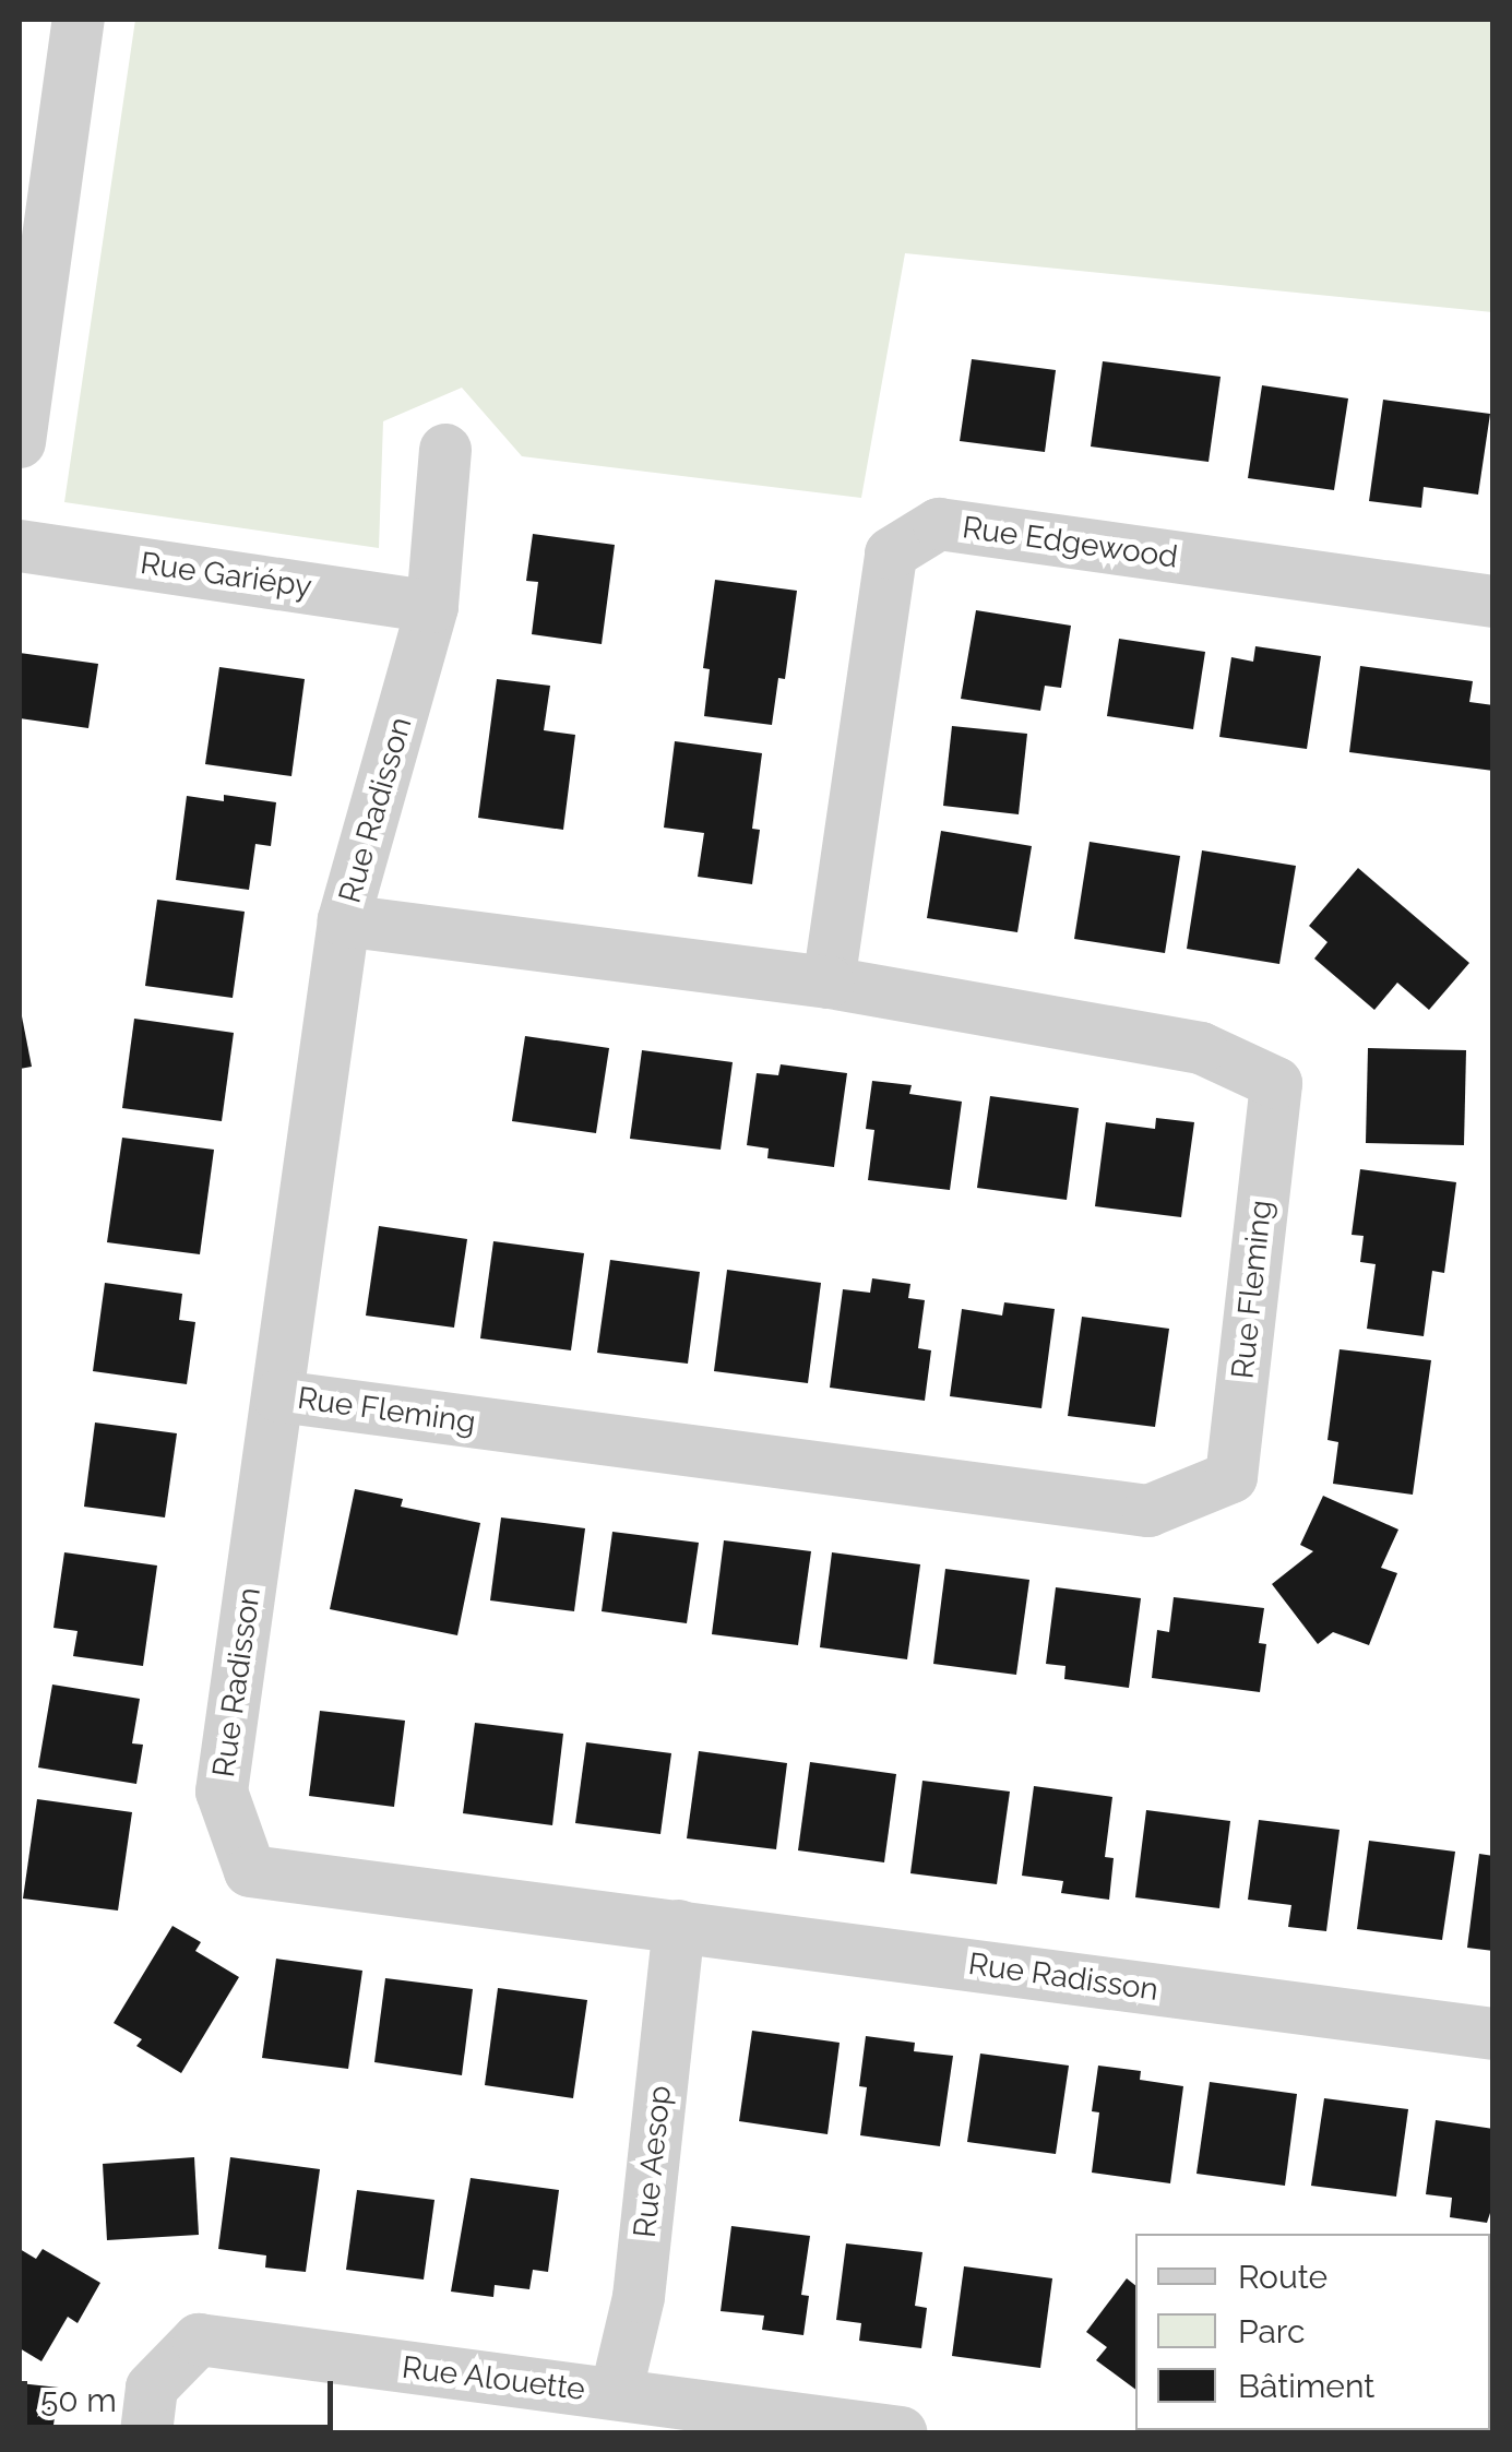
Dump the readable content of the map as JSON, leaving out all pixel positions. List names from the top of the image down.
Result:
{
  "streets": {
    "street": [
      "Rue Edgewood",
      "Rue Gariépy",
      "Rue Radisson",
      "Rue Fleming",
      "Rue Aesop",
      "Rue Alouette"
    ]
  },
  "crossings": [
    ["Rue Edgewood", "Rue Fleming"],
    ["Rue Gariépy", "Rue Radisson"],
    ["Rue Radisson", "Rue Fleming"],
    ["Rue Radisson", "Rue Aesop"],
    ["Rue Aesop", "Rue Alouette"]
  ],
  "legend": ["Route", "Parc", "Bâtiment"],
  "scale_bar": "50 m"
}
